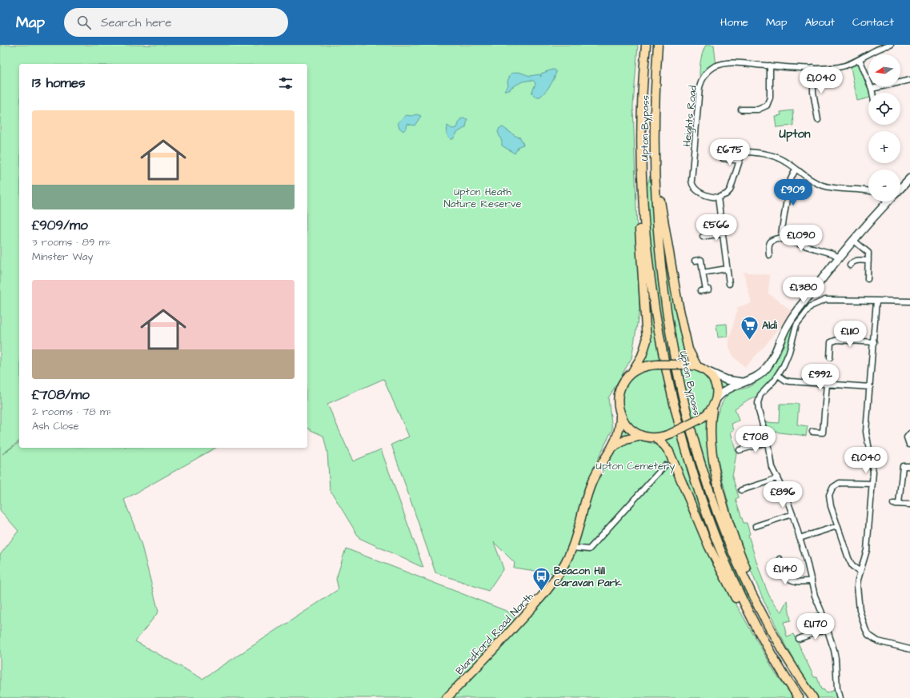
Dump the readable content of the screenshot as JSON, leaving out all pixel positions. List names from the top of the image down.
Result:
{
  "streets": {
    "highway": ["Upton Bypass", "Blandford Road North"],
    "street": ["Heights Road"]
  },
  "districts": ["Upton"],
  "parks": ["Upton Heath Nature Reserve", "Upton Cemetery"],
  "places": {
    "supermarket": ["Aldi"],
    "bus stop": ["Beacon Hill Caravan Park"]
  },
  "north": "left",
  "page": {
    "header": "Map",
    "search": "Search here",
    "nav": [
      "Home",
      "Map",
      "About",
      "Contact"
    ],
    "map_buttons": ["+", "−"],
    "heading": "13 homes",
    "price": [
      "£1,040",
      "£675",
      "£909",
      "£566",
      "£1,090",
      "£1,380",
      "£1,110",
      "£992",
      "£708",
      "£1,040",
      "£896",
      "£1,140",
      "£1,170"
    ],
    "list": [
      {
        "name": "£909/mo",
        "note": "3 rooms · 89 m² · Minster Way"
      },
      {
        "name": "£708/mo",
        "note": "2 rooms · 78 m² · Ash Close"
      }
    ]
  }
}
